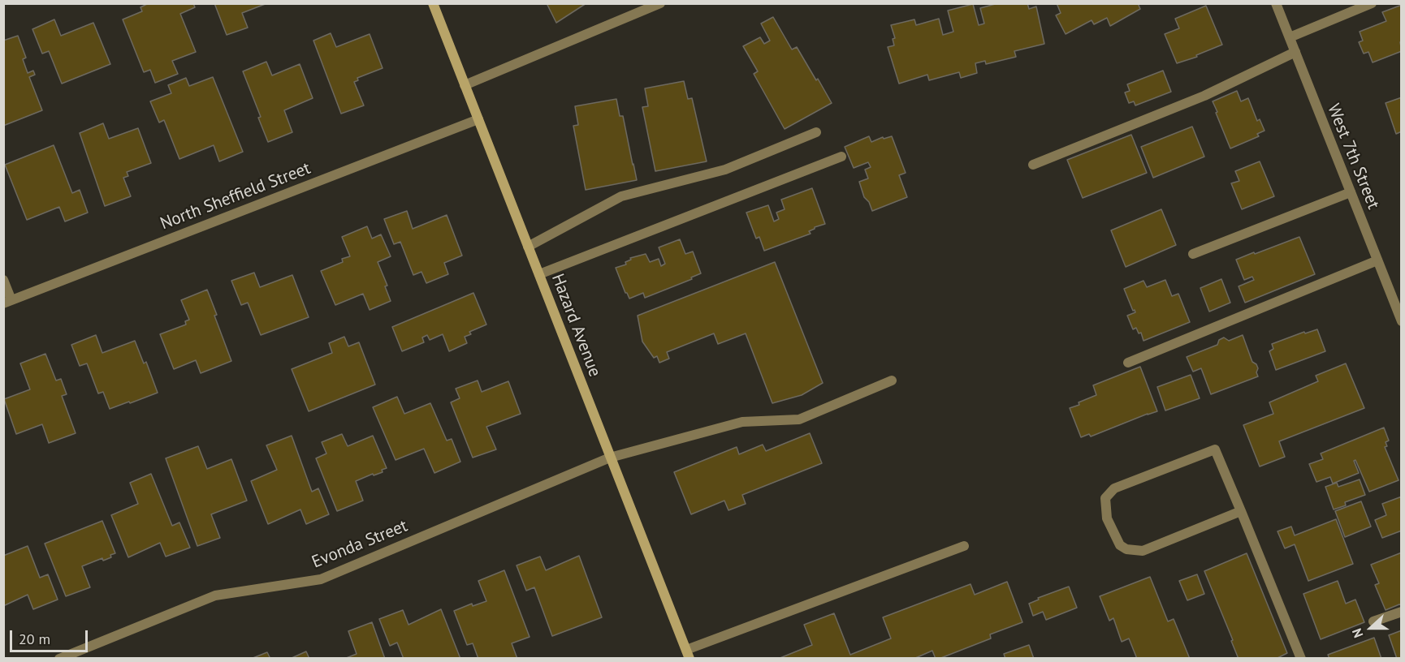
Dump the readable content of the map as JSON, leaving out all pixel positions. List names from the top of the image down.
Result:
{
  "streets": {
    "street": [
      "West 7th Street",
      "North Sheffield Street",
      "Hazard Avenue",
      "Evonda Street"
    ]
  },
  "crossings": [
    ["North Sheffield Street", "Hazard Avenue"],
    ["Hazard Avenue", "Evonda Street"]
  ],
  "scale_bar": "20 m",
  "north": "left"
}
